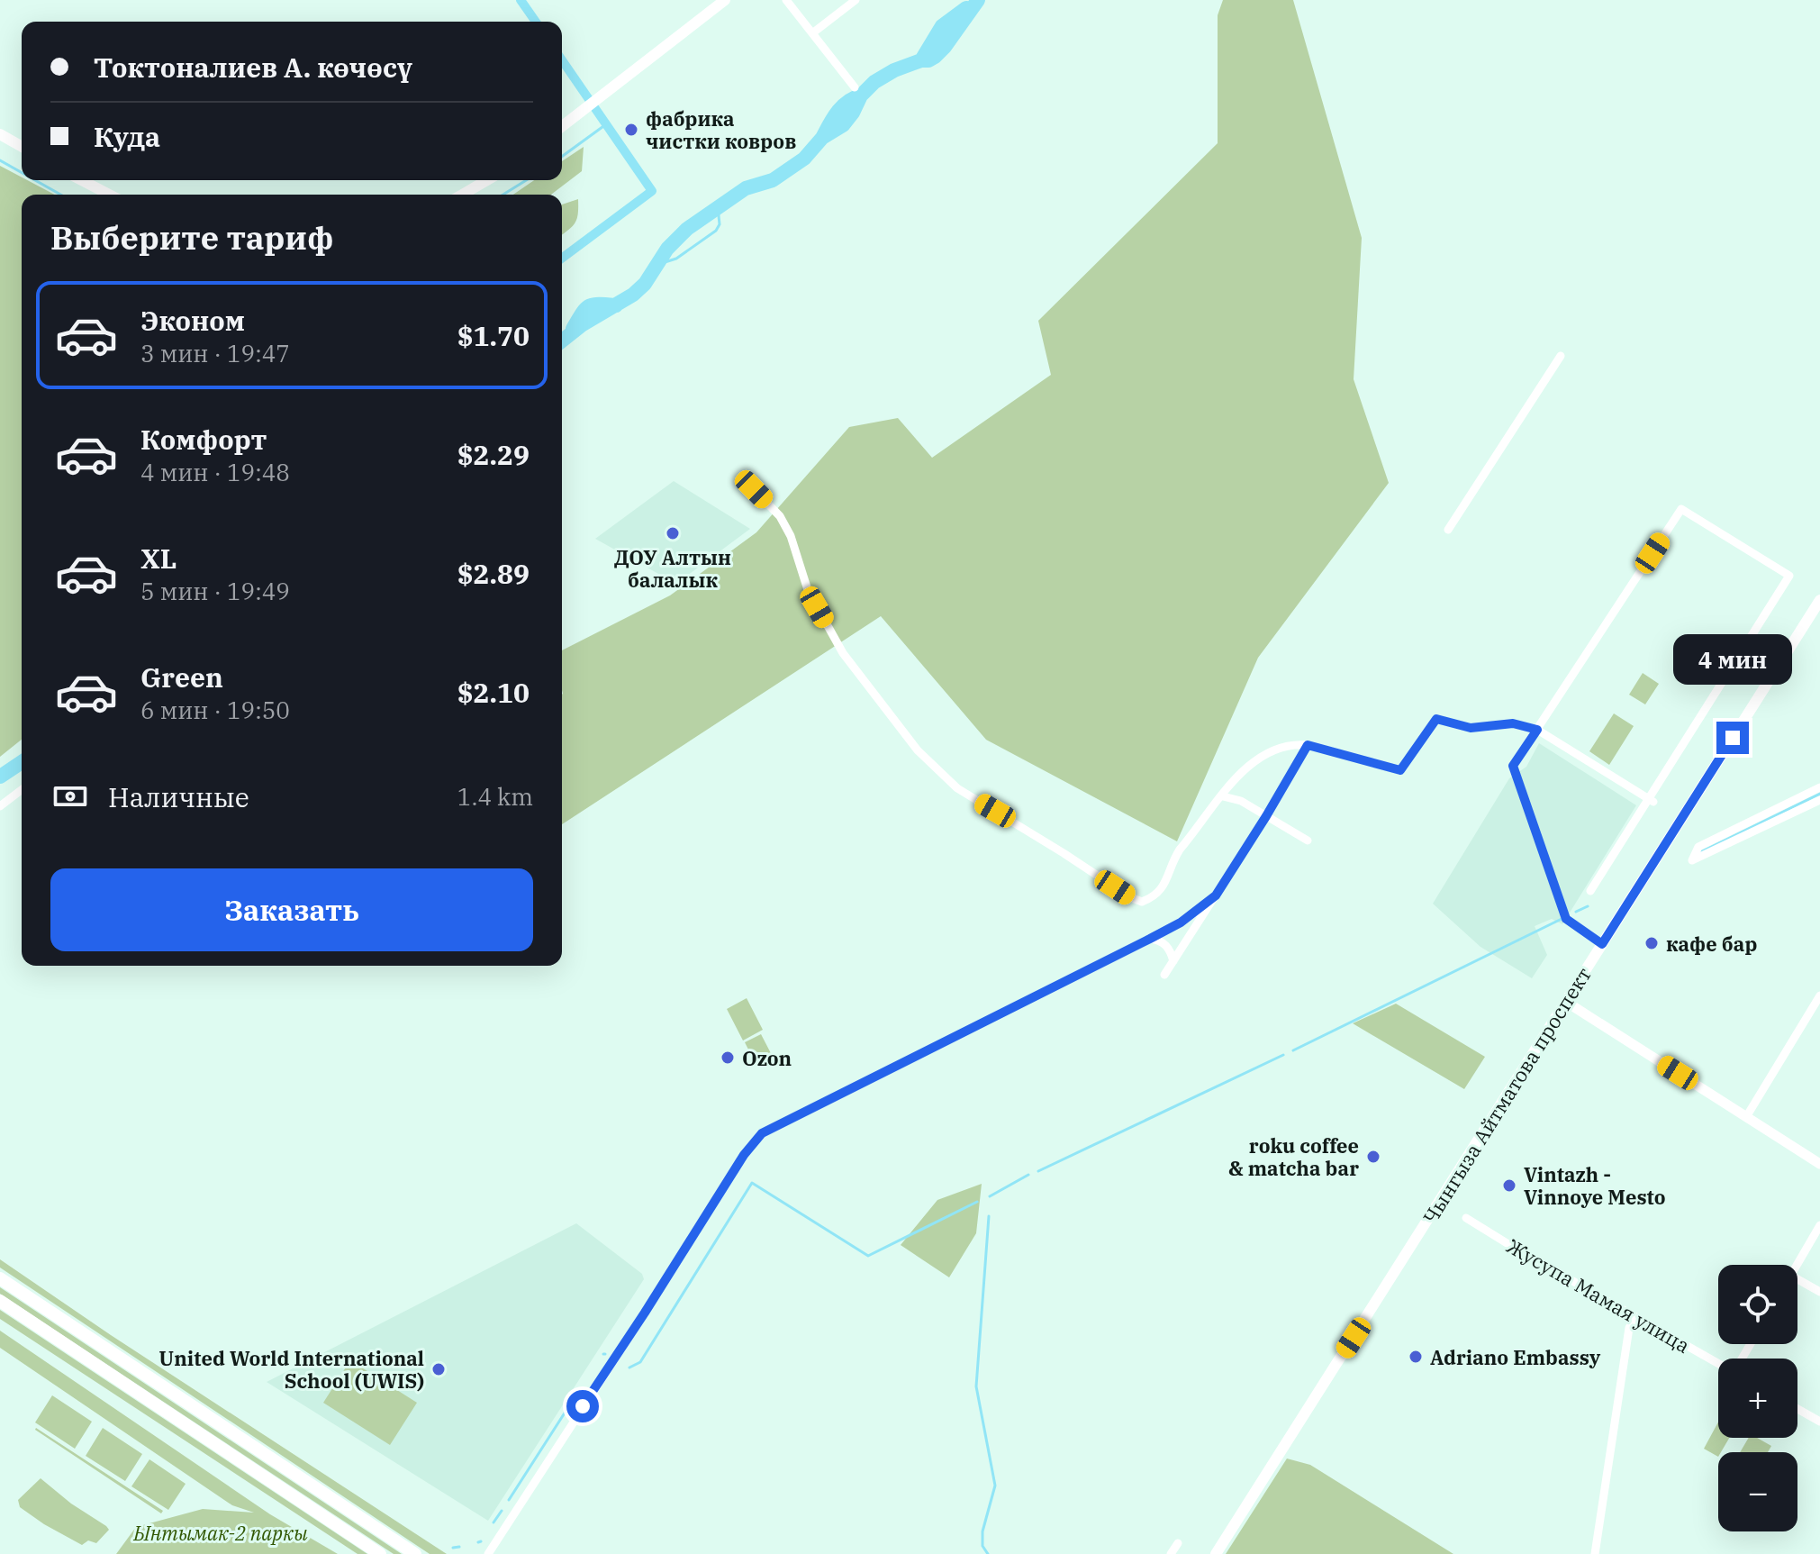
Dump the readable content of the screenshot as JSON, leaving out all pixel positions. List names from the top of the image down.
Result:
{
  "streets": {
    "main road": ["Чынгыза Айтматова проспект"],
    "street": ["Жусупа Мамая улица"]
  },
  "parks": ["Ынтымак-2 паркы"],
  "places": [
    "фабрика чистки ковров",
    "ДОУ Алтын балалык",
    "кафе бар",
    "Ozon",
    "roku coffee & matcha bar",
    "Vintazh - Vinnoye Mesto",
    "Adriano Embassy",
    "United World International School (UWIS)"
  ],
  "page": {
    "banner": ["Токтоналиев А. көчөсү", "Куда"],
    "heading": "Выберите тариф",
    "list": [
      {
        "name": "Эконом",
        "note": "3 мин · 19:47",
        "value": "$1.70"
      },
      {
        "name": "Комфорт",
        "note": "4 мин · 19:48",
        "value": "$2.29"
      },
      {
        "name": "XL",
        "note": "5 мин · 19:49",
        "value": "$2.89"
      },
      {
        "name": "Green",
        "note": "6 мин · 19:50",
        "value": "$2.10"
      }
    ],
    "bubble": "4 мин",
    "pay": ["Наличные", "1.4 km"],
    "buttons": "Заказать",
    "map_buttons": ["+", "−"]
  }
}
